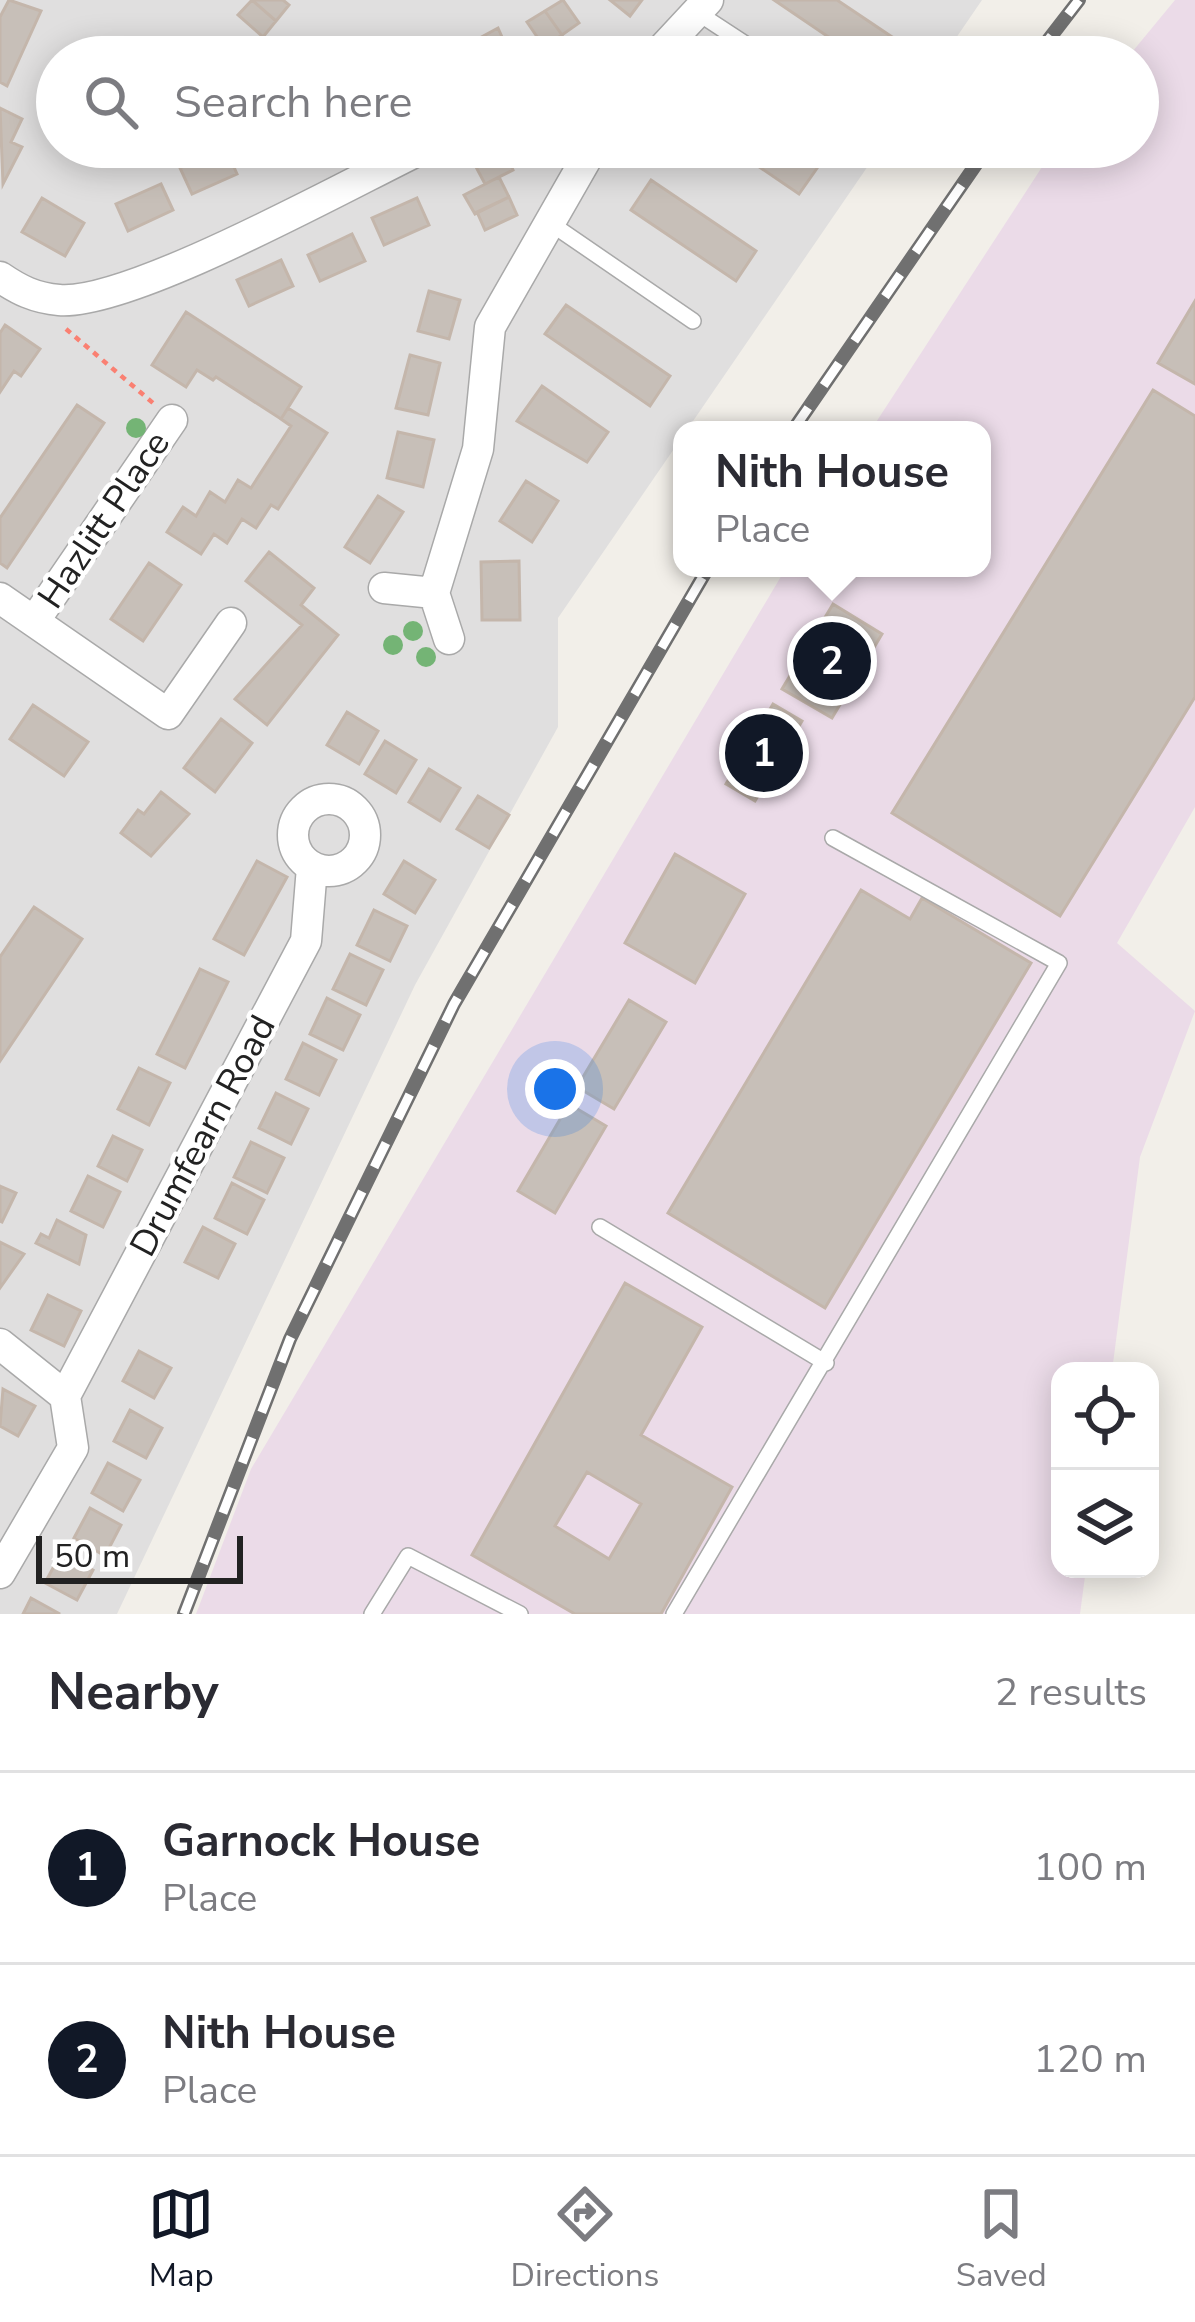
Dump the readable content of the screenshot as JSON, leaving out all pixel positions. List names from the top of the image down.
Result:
{
  "streets": {
    "street": ["Hazlitt Place", "Drumfearn Road"]
  },
  "scale_bar": "50 m",
  "page": {
    "search": "Search here",
    "popup": ["Nith House", "Place"],
    "pins": ["2", "1"],
    "scale": "50 m",
    "heading": ["Nearby", "2 results"],
    "list": [
      {
        "mark": "1",
        "name": "Garnock House",
        "note": "Place",
        "value": "100 m"
      },
      {
        "mark": "2",
        "name": "Nith House",
        "note": "Place",
        "value": "120 m"
      }
    ],
    "nav": ["Map", "Directions", "Saved"]
  }
}
